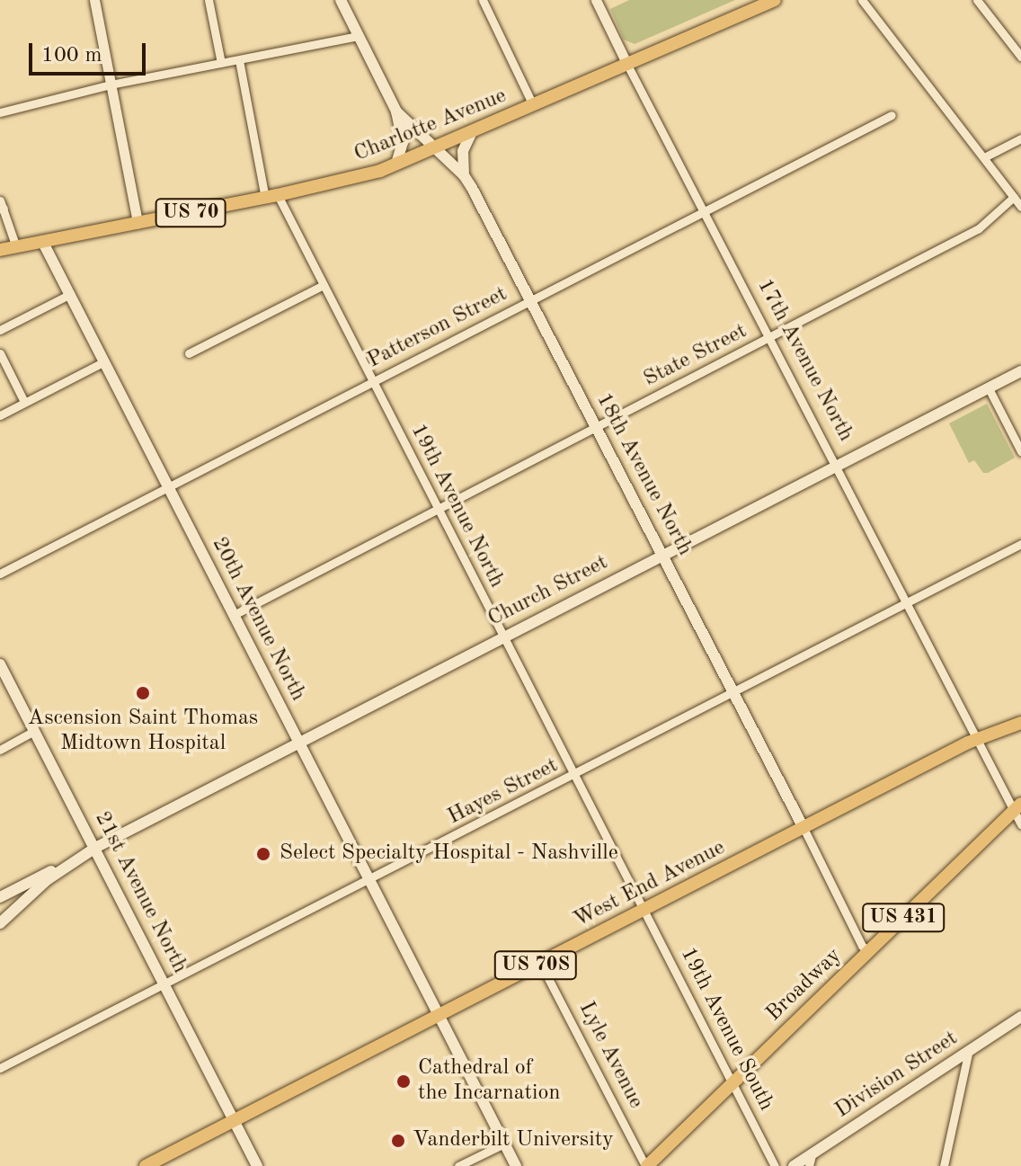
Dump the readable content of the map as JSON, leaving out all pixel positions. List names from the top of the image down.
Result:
{
  "streets": {
    "main road": [
      "Charlotte Avenue",
      "US 70",
      "18th Avenue North",
      "Church Street",
      "20th Avenue North",
      "West End Avenue",
      "21st Avenue North",
      "US 431",
      "US 70S",
      "Broadway",
      "Division Street"
    ],
    "street": [
      "Patterson Street",
      "State Street",
      "17th Avenue North",
      "19th Avenue North",
      "Hayes Street",
      "19th Avenue South",
      "Lyle Avenue"
    ]
  },
  "crossings": [
    ["Charlotte Avenue", "17th Avenue North"],
    ["Charlotte Avenue", "18th Avenue North"],
    ["Charlotte Avenue", "19th Avenue North"],
    ["Charlotte Avenue", "20th Avenue North"],
    ["Patterson Street", "17th Avenue North"],
    ["Patterson Street", "18th Avenue North"],
    ["Patterson Street", "19th Avenue North"],
    ["Patterson Street", "20th Avenue North"],
    ["State Street", "17th Avenue North"],
    ["State Street", "18th Avenue North"],
    ["State Street", "19th Avenue North"],
    ["State Street", "20th Avenue North"],
    ["17th Avenue North", "Church Street"],
    ["17th Avenue North", "Hayes Street"],
    ["17th Avenue North", "West End Avenue"],
    ["17th Avenue North", "Broadway"],
    ["18th Avenue North", "Church Street"],
    ["18th Avenue North", "Hayes Street"],
    ["18th Avenue North", "West End Avenue"],
    ["19th Avenue North", "Church Street"],
    ["19th Avenue North", "Hayes Street"],
    ["19th Avenue North", "West End Avenue"],
    ["19th Avenue North", "19th Avenue South"],
    ["Church Street", "20th Avenue North"],
    ["Church Street", "21st Avenue North"],
    ["20th Avenue North", "Hayes Street"],
    ["20th Avenue North", "West End Avenue"],
    ["Hayes Street", "21st Avenue North"],
    ["West End Avenue", "21st Avenue North"],
    ["West End Avenue", "19th Avenue South"],
    ["West End Avenue", "Lyle Avenue"],
    ["Broadway", "19th Avenue South"],
    ["Broadway", "Lyle Avenue"]
  ],
  "places": [
    "Ascension Saint Thomas Midtown Hospital",
    "Select Specialty Hospital - Nashville",
    "Cathedral of the Incarnation",
    "Vanderbilt University"
  ],
  "scale_bar": "100 m"
}
